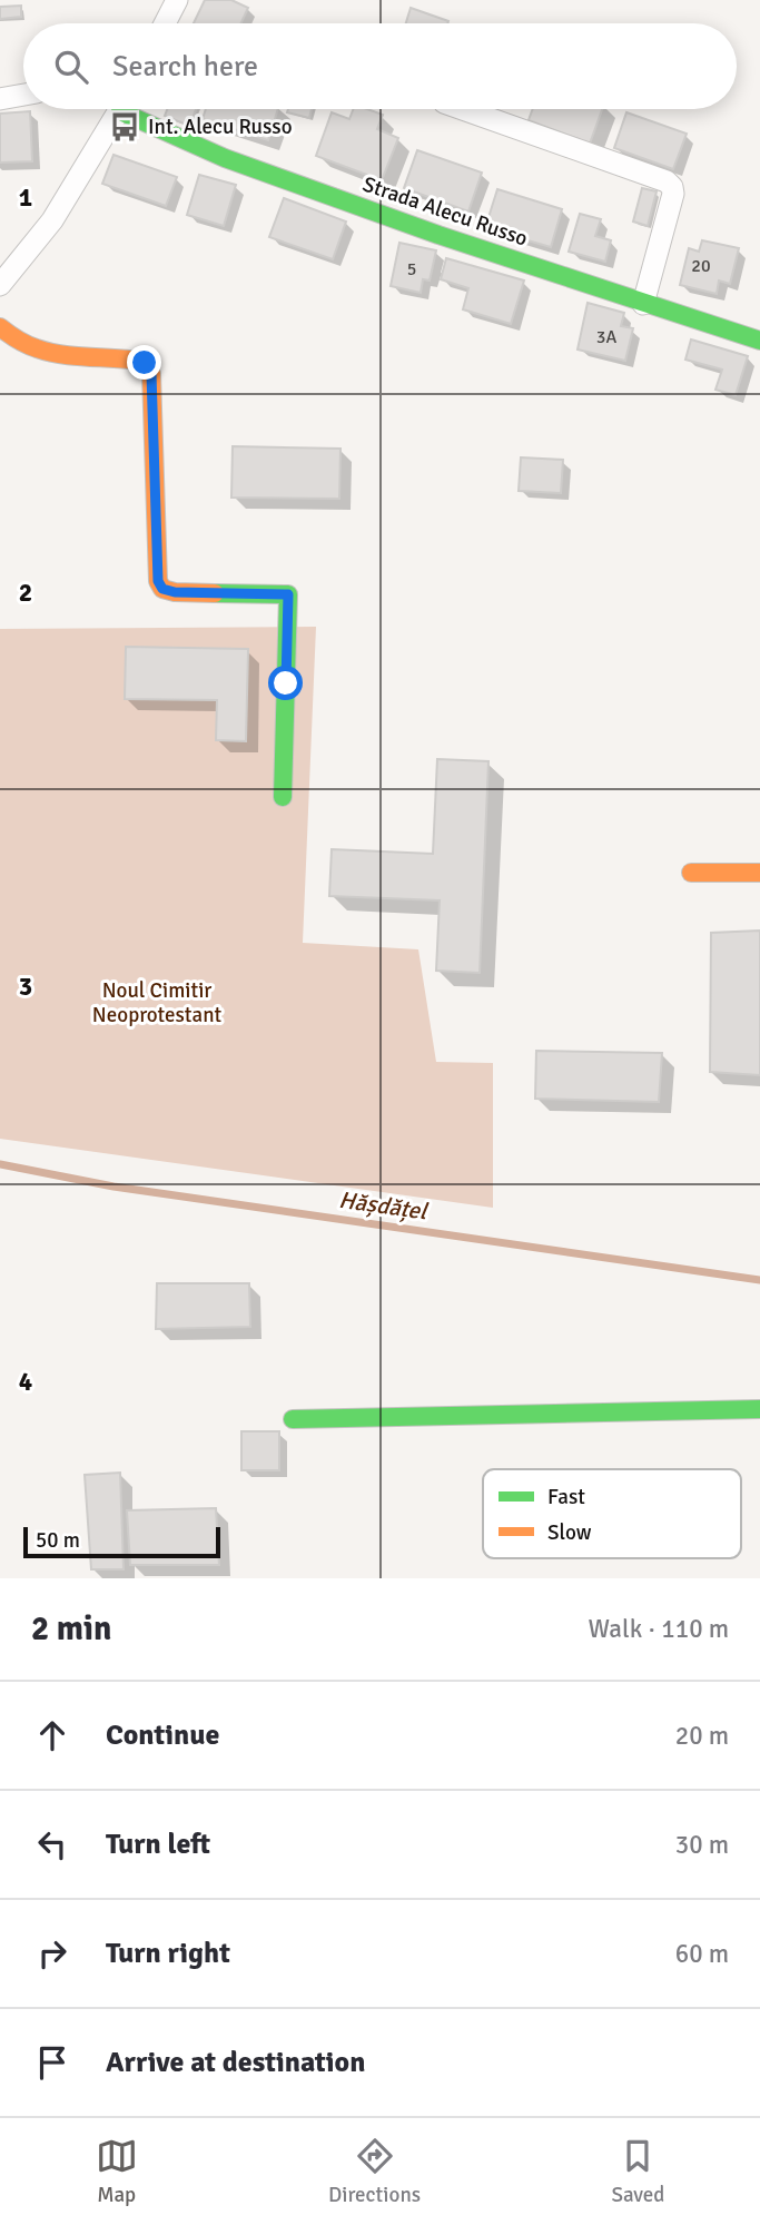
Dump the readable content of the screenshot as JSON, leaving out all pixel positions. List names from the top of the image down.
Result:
{
  "streets": {
    "street": ["Strada Alecu Russo"]
  },
  "water": ["Hășdățel"],
  "parks": ["Noul Cimitir Neoprotestant"],
  "places": {
    "bus stop": ["Int. Alecu Russo"]
  },
  "house_numbers": ["20", "5", "3A"],
  "legend": ["Fast", "Slow"],
  "scale_bar": "50 m",
  "page": {
    "search": "Search here",
    "scale": "50 m",
    "heading": ["2 min", "Walk · 110 m"],
    "list": [
      ["Continue", "20 m"],
      ["Turn left", "30 m"],
      ["Turn right", "60 m"],
      "Arrive at destination"
    ],
    "nav": ["Map", "Directions", "Saved"]
  },
  "grid": {
    "rows": [
      "1",
      "2",
      "3",
      "4"
    ]
  }
}
